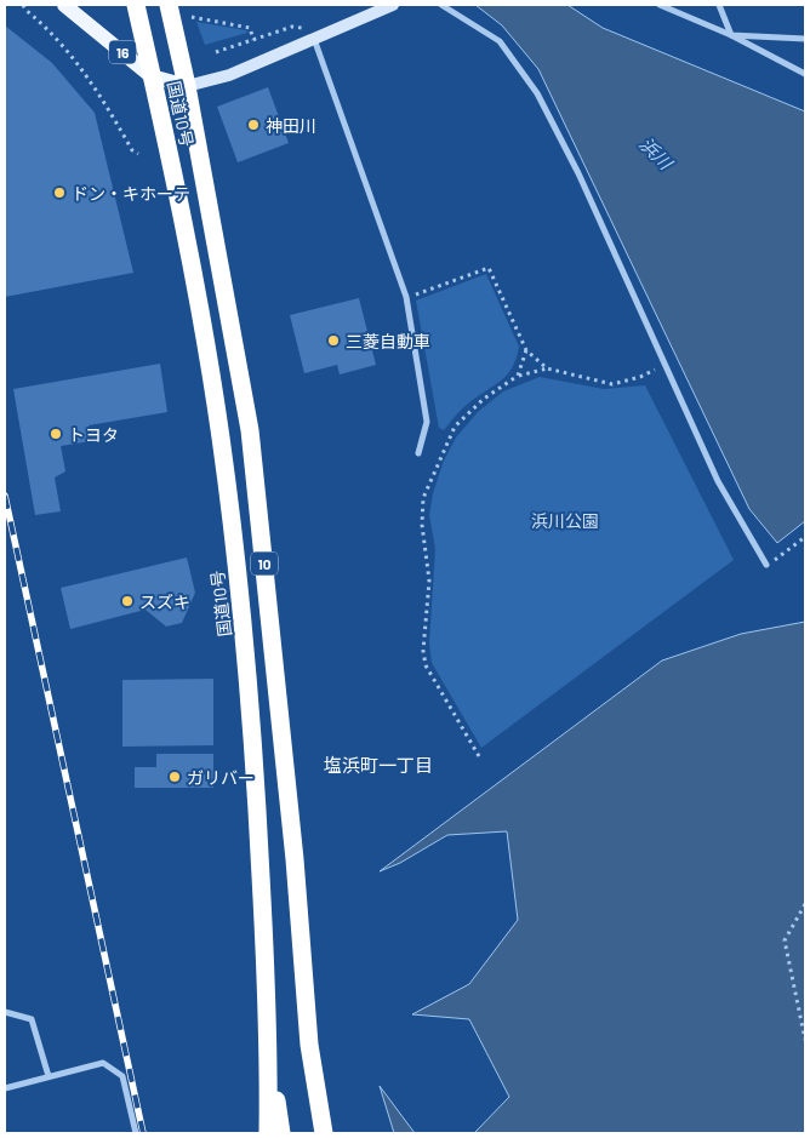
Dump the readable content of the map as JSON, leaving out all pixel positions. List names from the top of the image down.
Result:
{
  "streets": {
    "highway": ["国道10号", "10"],
    "main road": ["16"]
  },
  "crossings": [
    ["16", "国道10号"],
    ["16", "10"],
    ["国道10号", "10"]
  ],
  "districts": ["塩浜町一丁目"],
  "water": ["浜川"],
  "parks": ["浜川公園"],
  "places": [
    "神田川",
    "ドン・キホーテ",
    "三菱自動車",
    "トヨタ",
    "スズキ",
    "ガリバー"
  ]
}
